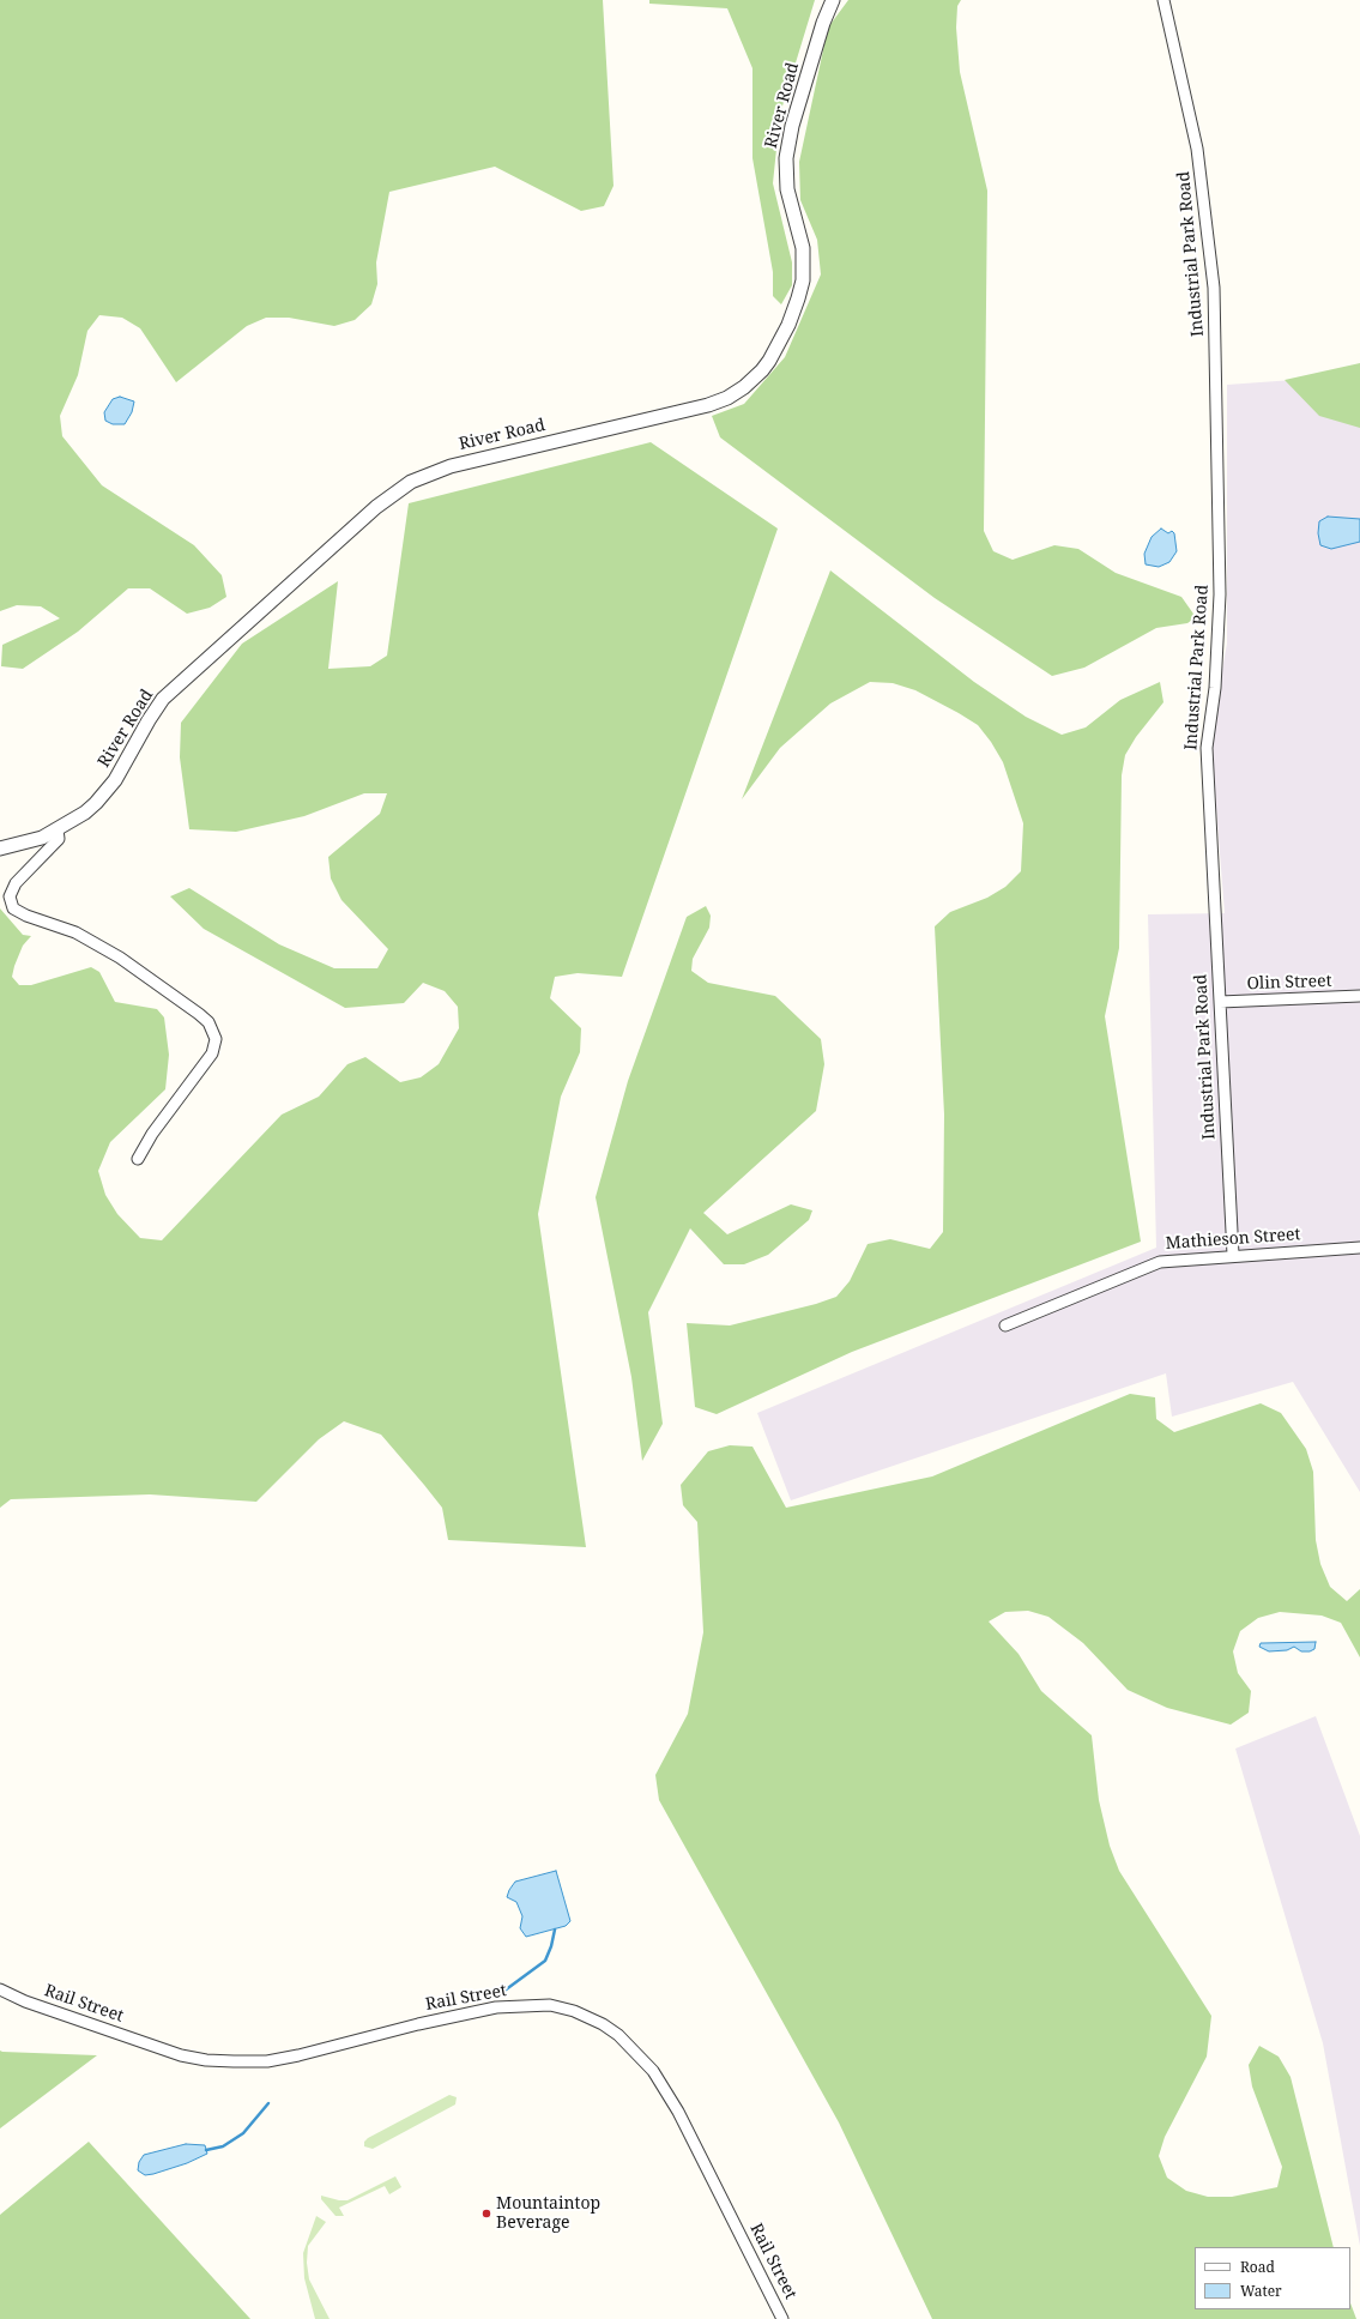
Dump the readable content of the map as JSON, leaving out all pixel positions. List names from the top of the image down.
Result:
{
  "streets": {
    "street": [
      "River Road",
      "Industrial Park Road",
      "Olin Street",
      "Mathieson Street",
      "Rail Street"
    ]
  },
  "crossings": [
    ["Industrial Park Road", "Olin Street"],
    ["Industrial Park Road", "Mathieson Street"]
  ],
  "places": ["Mountaintop Beverage"],
  "legend": ["Road", "Water"]
}
